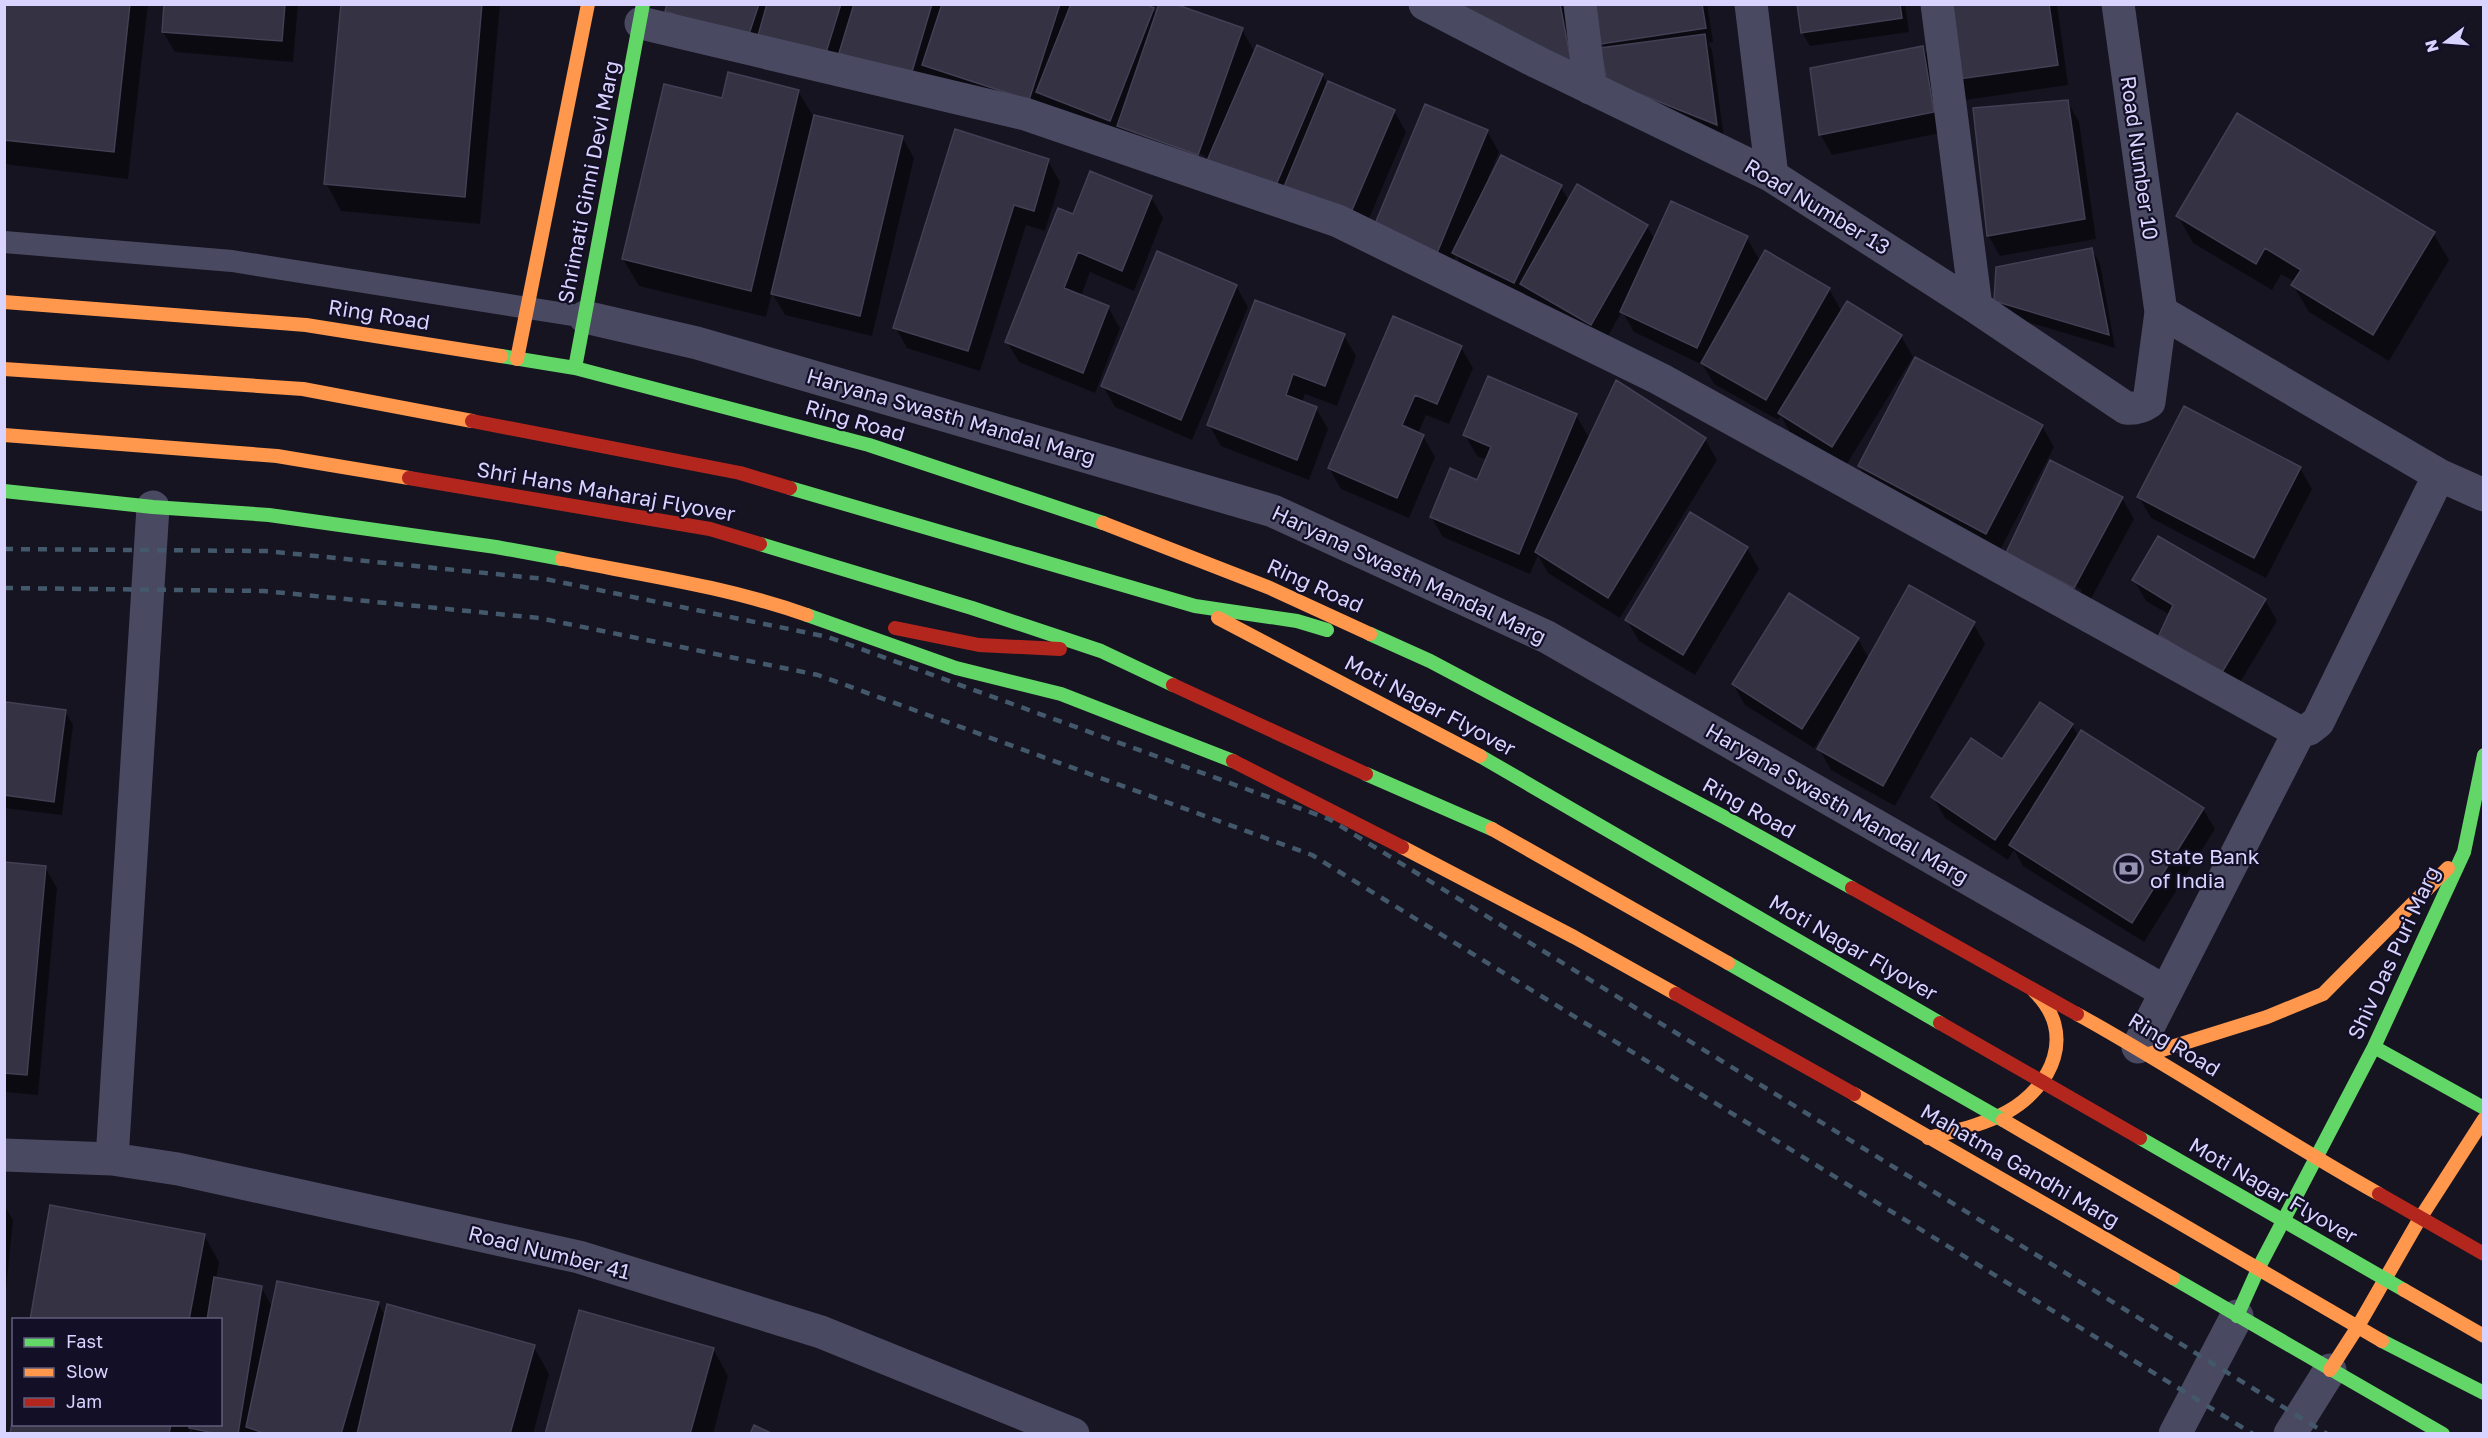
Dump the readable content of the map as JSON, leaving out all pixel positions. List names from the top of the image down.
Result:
{
  "streets": {
    "main road": [
      "Shrimati Ginni Devi Marg",
      "Ring Road",
      "Shri Hans Maharaj Flyover",
      "Moti Nagar Flyover",
      "Shiv Das Puri Marg",
      "Mahatma Gandhi Marg"
    ],
    "street": [
      "Road Number 10",
      "Road Number 13",
      "Haryana Swasth Mandal Marg",
      "Road Number 41"
    ]
  },
  "crossings": [
    ["Road Number 10", "Road Number 13"],
    ["Shrimati Ginni Devi Marg", "Ring Road"],
    ["Shrimati Ginni Devi Marg", "Haryana Swasth Mandal Marg"],
    ["Ring Road", "Shiv Das Puri Marg"],
    ["Shri Hans Maharaj Flyover", "Moti Nagar Flyover"],
    ["Shiv Das Puri Marg", "Mahatma Gandhi Marg"]
  ],
  "places": {
    "bank": ["State Bank of India"]
  },
  "legend": ["Fast", "Slow", "Jam"],
  "north": "left"
}
